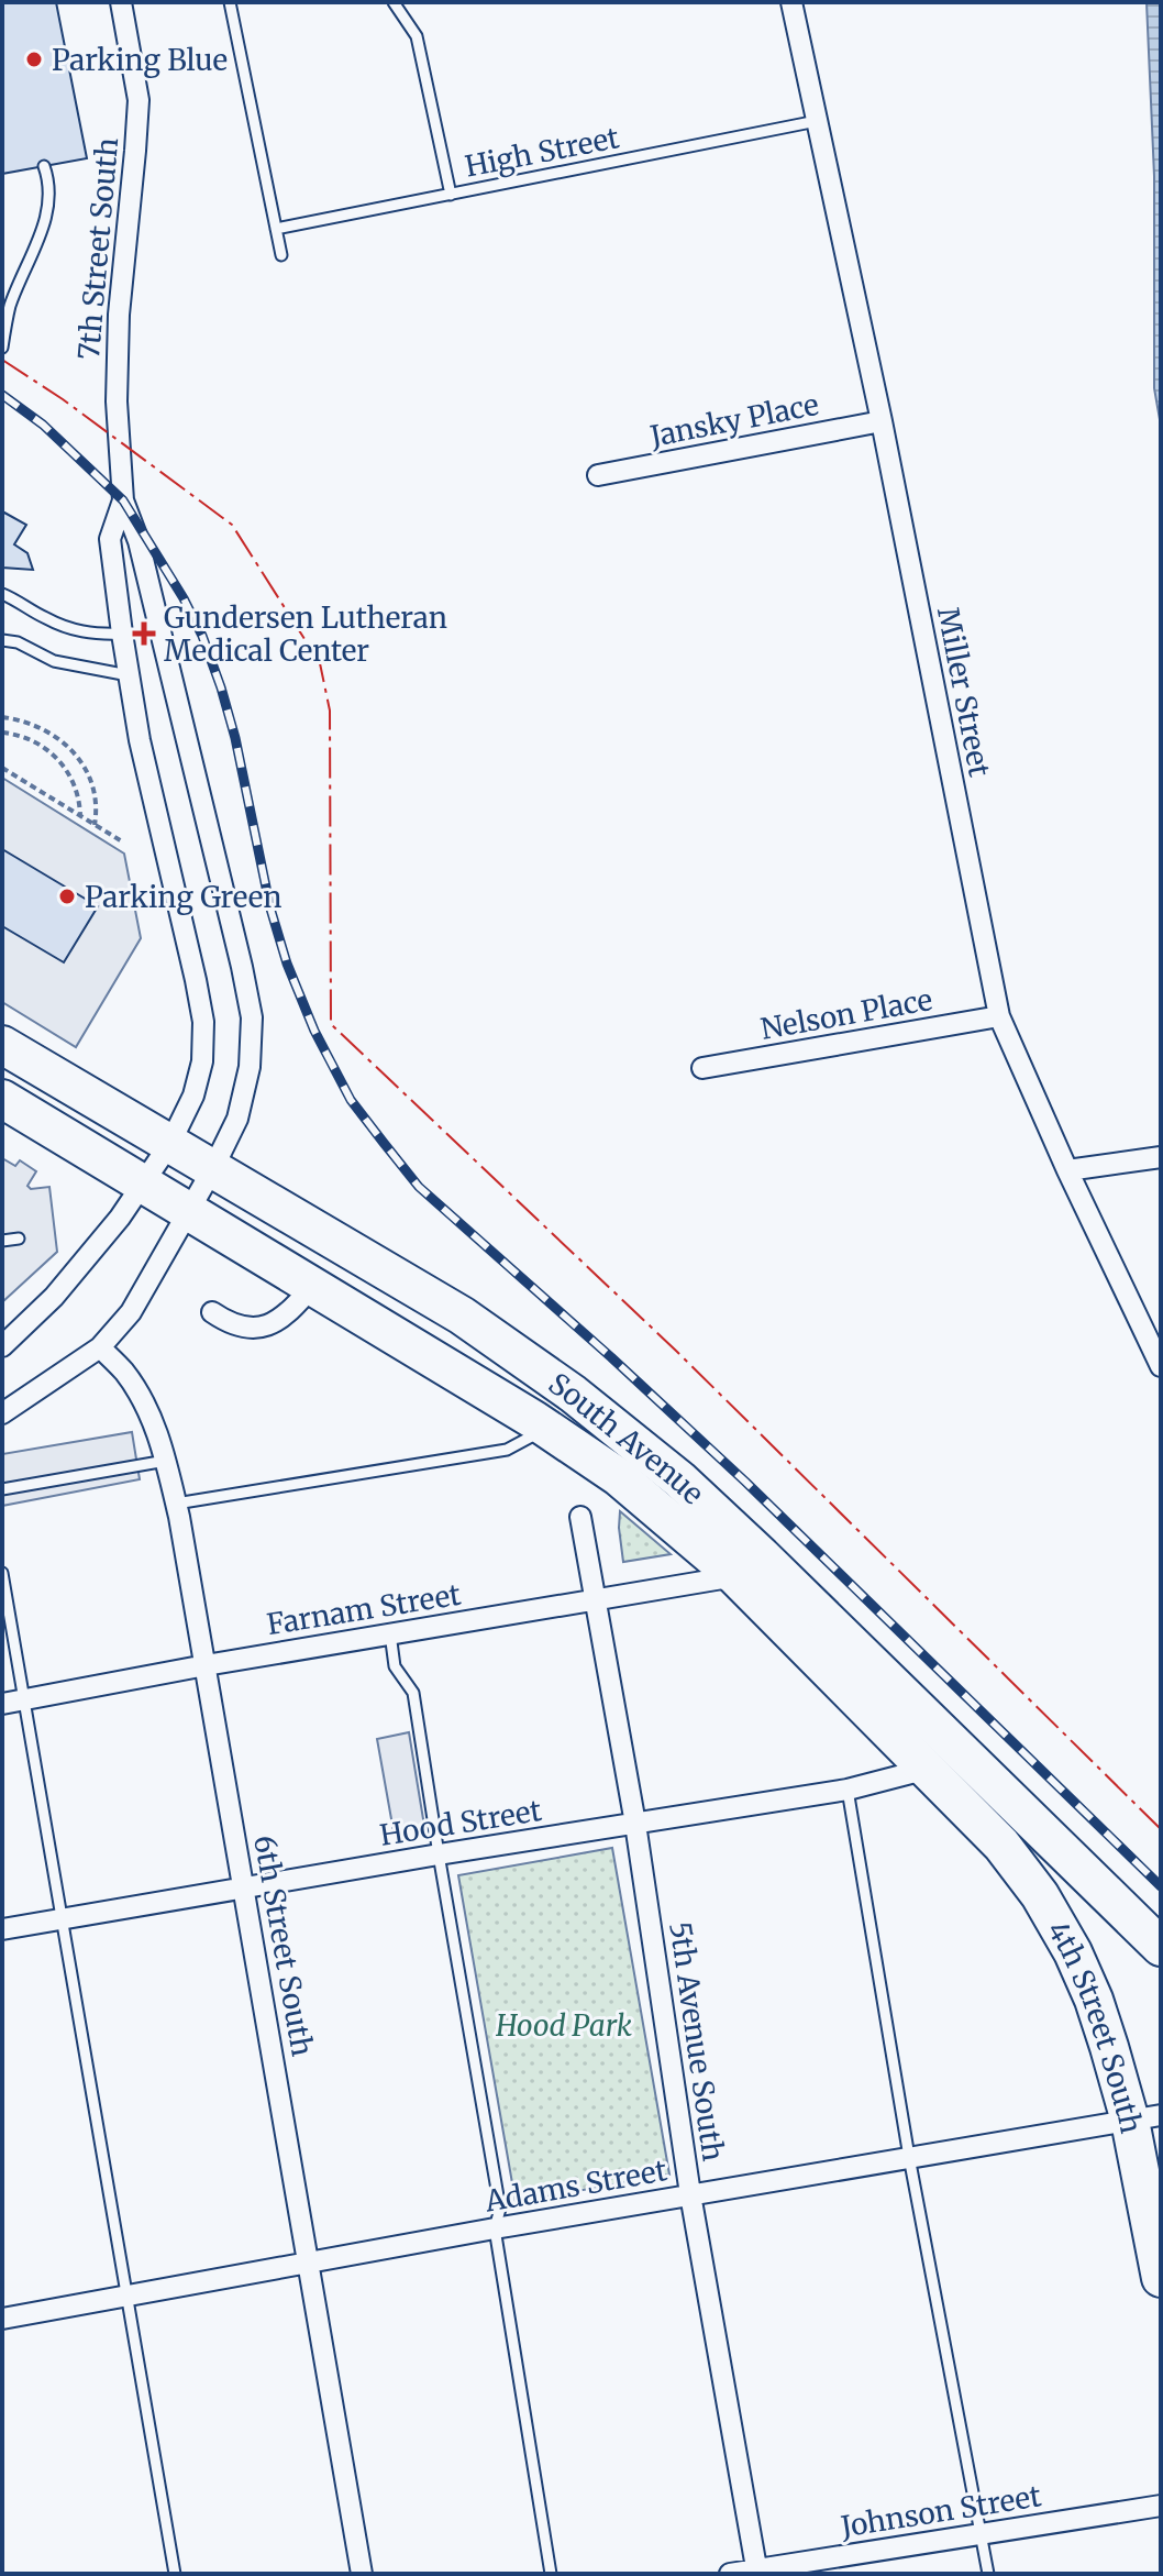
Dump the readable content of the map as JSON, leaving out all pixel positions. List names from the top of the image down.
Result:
{
  "streets": {
    "highway": ["South Avenue", "4th Street South"],
    "street": [
      "7th Street South",
      "Jansky Place",
      "Miller Street",
      "Nelson Place",
      "Farnam Street",
      "Hood Street",
      "6th Street South",
      "5th Avenue South",
      "Adams Street",
      "Johnson Street"
    ],
    "lane": ["High Street"]
  },
  "crossings": [
    ["High Street", "Miller Street"],
    ["7th Street South", "South Avenue"],
    ["7th Street South", "6th Street South"],
    ["Jansky Place", "Miller Street"],
    ["Miller Street", "Nelson Place"],
    ["South Avenue", "Farnam Street"],
    ["South Avenue", "Hood Street"],
    ["South Avenue", "4th Street South"],
    ["Farnam Street", "6th Street South"],
    ["Farnam Street", "5th Avenue South"],
    ["Hood Street", "6th Street South"],
    ["Hood Street", "5th Avenue South"],
    ["6th Street South", "Adams Street"],
    ["4th Street South", "Adams Street"],
    ["5th Avenue South", "Adams Street"],
    ["5th Avenue South", "Johnson Street"]
  ],
  "parks": ["Hood Park"],
  "places": {
    "other": ["Parking Blue", "Parking Green"],
    "health": ["Gundersen Lutheran Medical Center"]
  }
}
